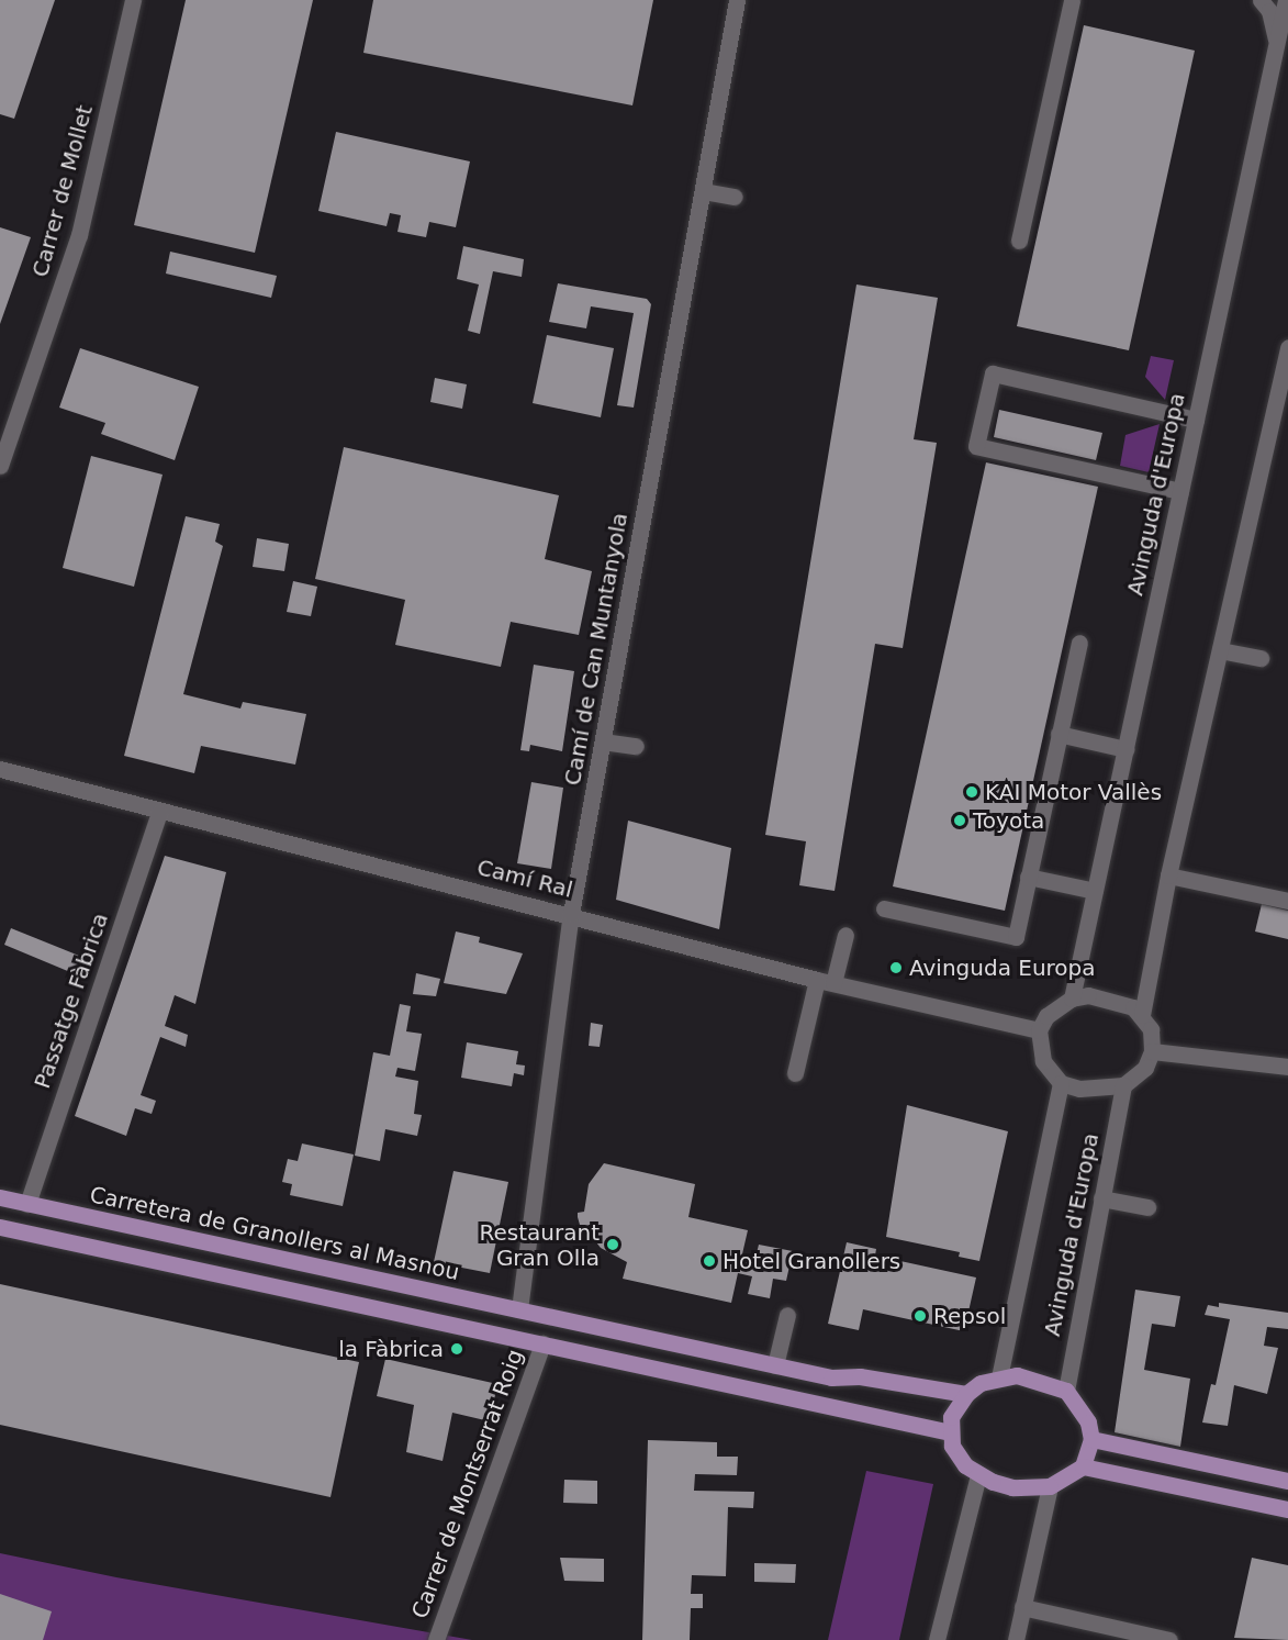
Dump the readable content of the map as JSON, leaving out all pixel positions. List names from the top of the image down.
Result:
{
  "streets": {
    "main road": ["Carretera de Granollers al Masnou"],
    "street": [
      "Carrer de Mollet",
      "Avinguda d'Europa",
      "Camí de Can Muntanyola",
      "Camí Ral",
      "Passatge Fàbrica",
      "Carrer de Montserrat Roig"
    ]
  },
  "crossings": [
    ["Avinguda d'Europa", "Camí Ral"],
    ["Avinguda d'Europa", "Carretera de Granollers al Masnou"],
    ["Camí de Can Muntanyola", "Camí Ral"],
    ["Camí de Can Muntanyola", "Carretera de Granollers al Masnou"],
    ["Camí Ral", "Passatge Fàbrica"],
    ["Passatge Fàbrica", "Carretera de Granollers al Masnou"]
  ],
  "places": [
    "KAI Motor Vallès",
    "Toyota",
    "Avinguda Europa",
    "Restaurant Gran Olla",
    "Hotel Granollers",
    "Repsol",
    "la Fàbrica"
  ]
}
